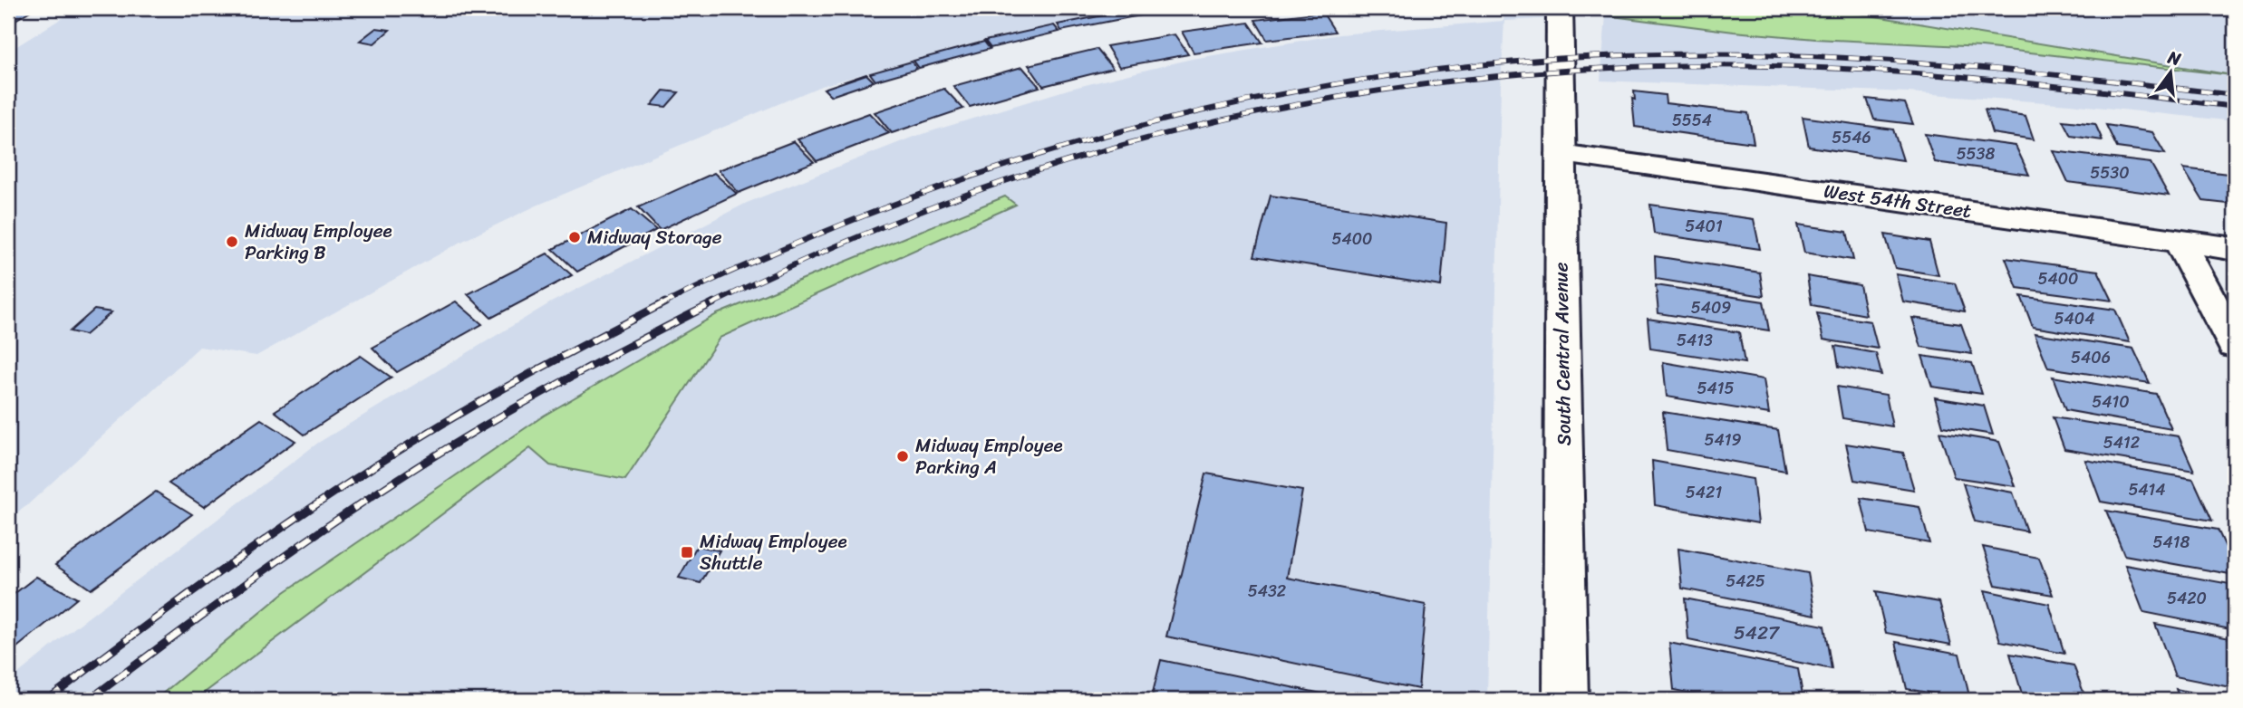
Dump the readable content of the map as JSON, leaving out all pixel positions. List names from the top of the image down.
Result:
{
  "streets": {
    "main road": ["West 54th Street", "South Central Avenue"]
  },
  "crossings": [
    ["West 54th Street", "South Central Avenue"]
  ],
  "places": {
    "other": ["Midway Storage", "Midway Employee Parking B", "Midway Employee Parking A"],
    "transit": ["Midway Employee Shuttle"]
  },
  "house_numbers": [
    "5554",
    "5546",
    "5538",
    "5530",
    "5401",
    "5400",
    "5400",
    "5409",
    "5404",
    "5413",
    "5406",
    "5415",
    "5410",
    "5419",
    "5412",
    "5414",
    "5421",
    "5418",
    "5425",
    "5432",
    "5420",
    "5427"
  ],
  "north": "top"
}
